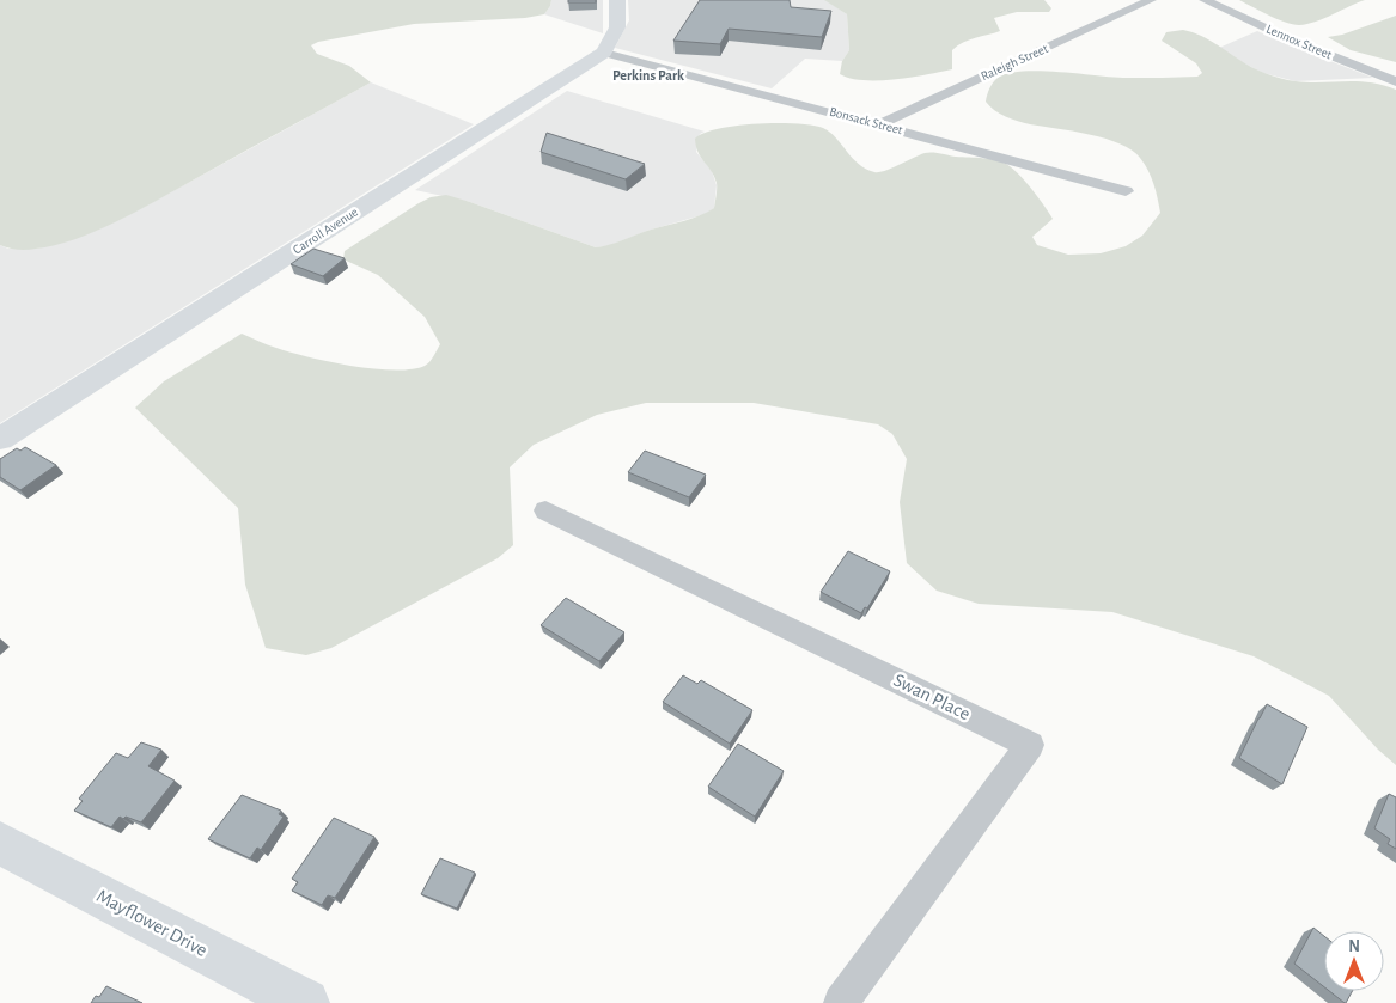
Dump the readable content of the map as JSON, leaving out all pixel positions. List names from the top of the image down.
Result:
{
  "streets": {
    "street": [
      "Lennox Street",
      "Raleigh Street",
      "Bonsack Street",
      "Carroll Avenue",
      "Swan Place",
      "Mayflower Drive"
    ]
  },
  "crossings": [
    ["Raleigh Street", "Bonsack Street"],
    ["Bonsack Street", "Carroll Avenue"]
  ],
  "districts": ["Perkins Park"],
  "north": "top"
}
